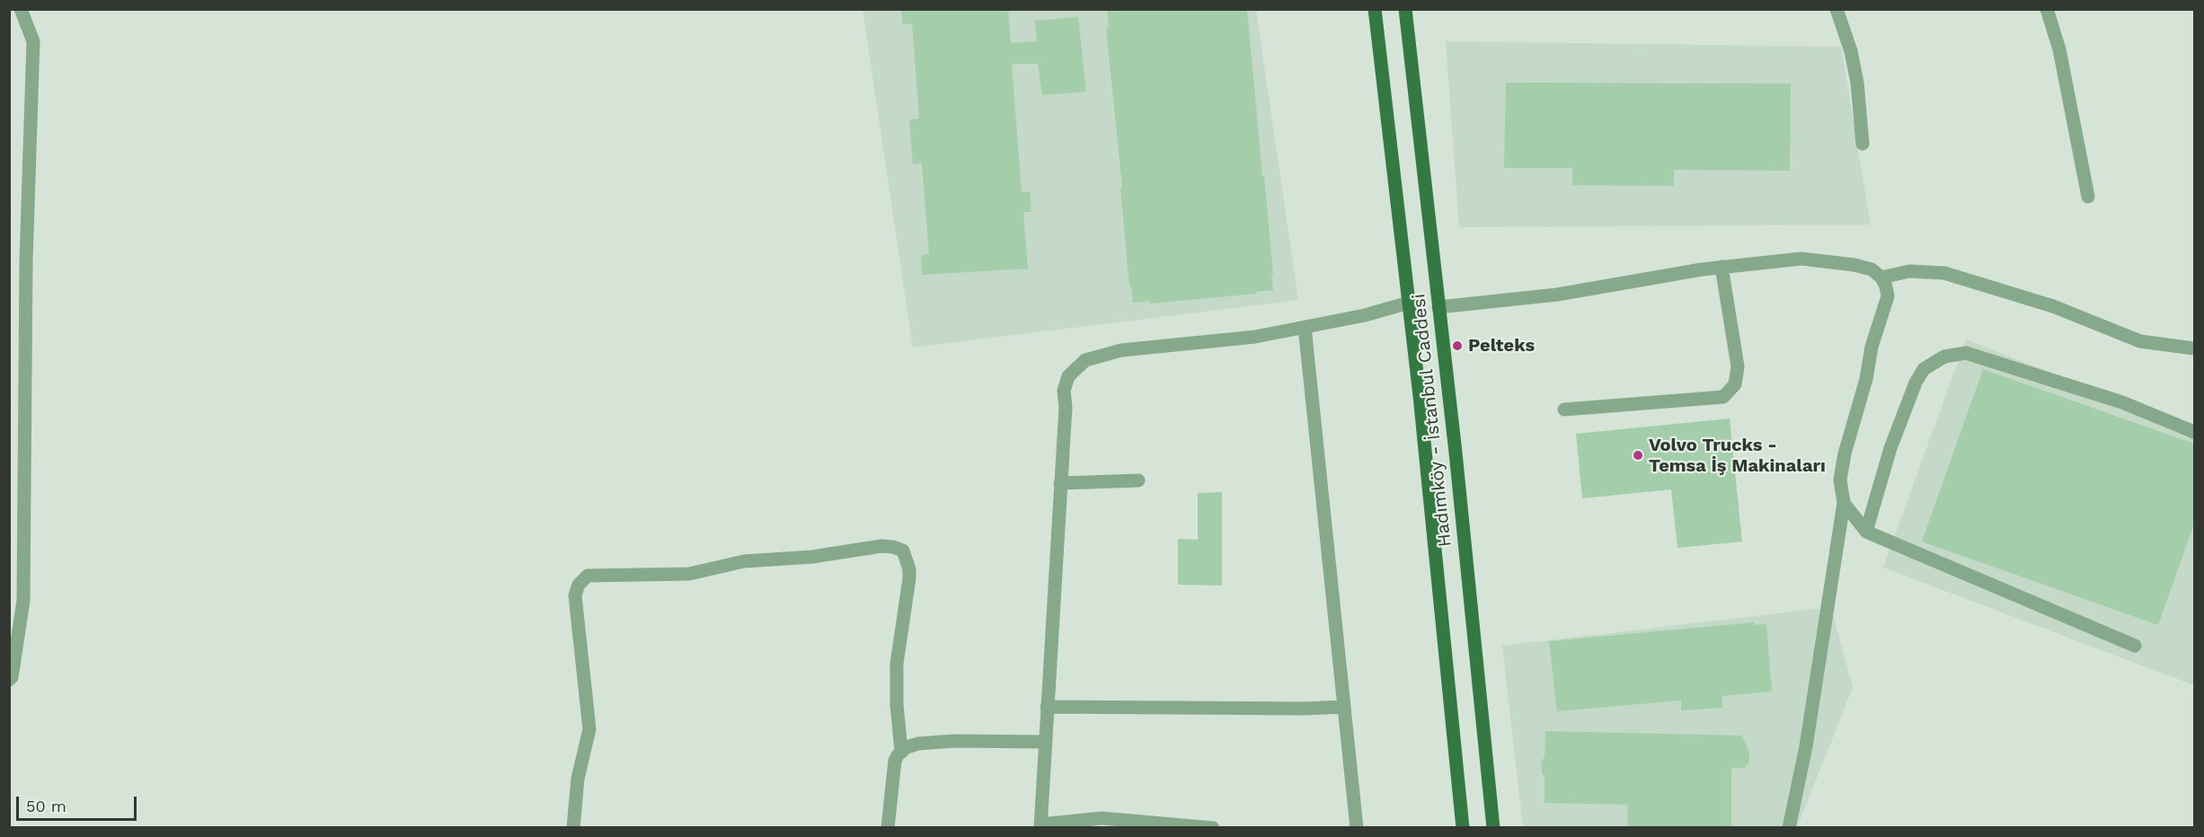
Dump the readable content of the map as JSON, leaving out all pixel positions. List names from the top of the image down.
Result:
{
  "streets": {
    "main road": ["Hadımköy - İstanbul Caddesi"]
  },
  "places": ["Pelteks", "Volvo Trucks - Temsa İş Makinaları"],
  "scale_bar": "50 m"
}
